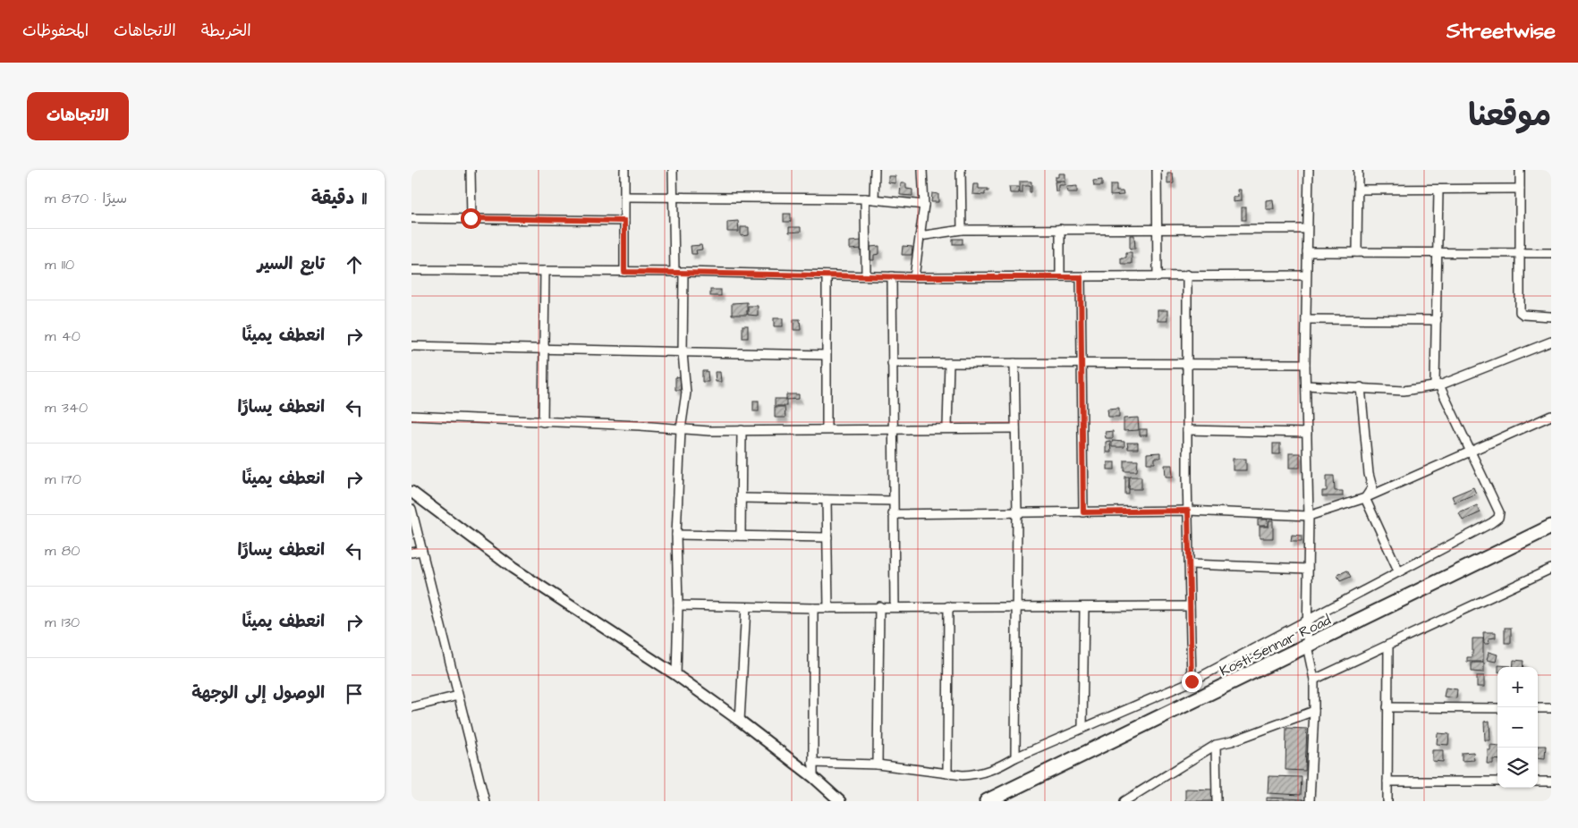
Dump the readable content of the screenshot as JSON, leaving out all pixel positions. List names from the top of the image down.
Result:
{
  "streets": {
    "highway": ["Kosti-Sennar Road"]
  },
  "page": {
    "header": "Streetwise",
    "nav": ["الخريطة", "الاتجاهات", "المحفوظات"],
    "title": "موقعنا",
    "buttons": "الاتجاهات",
    "heading": ["11 دقيقة", "سيرًا · 870 m"],
    "list": [
      ["تابع السير", "110 m"],
      ["انعطف يمينًا", "40 m"],
      ["انعطف يسارًا", "340 m"],
      ["انعطف يمينًا", "170 m"],
      ["انعطف يسارًا", "80 m"],
      ["انعطف يمينًا", "130 m"],
      "الوصول إلى الوجهة"
    ],
    "map_buttons": ["+", "−"]
  }
}
